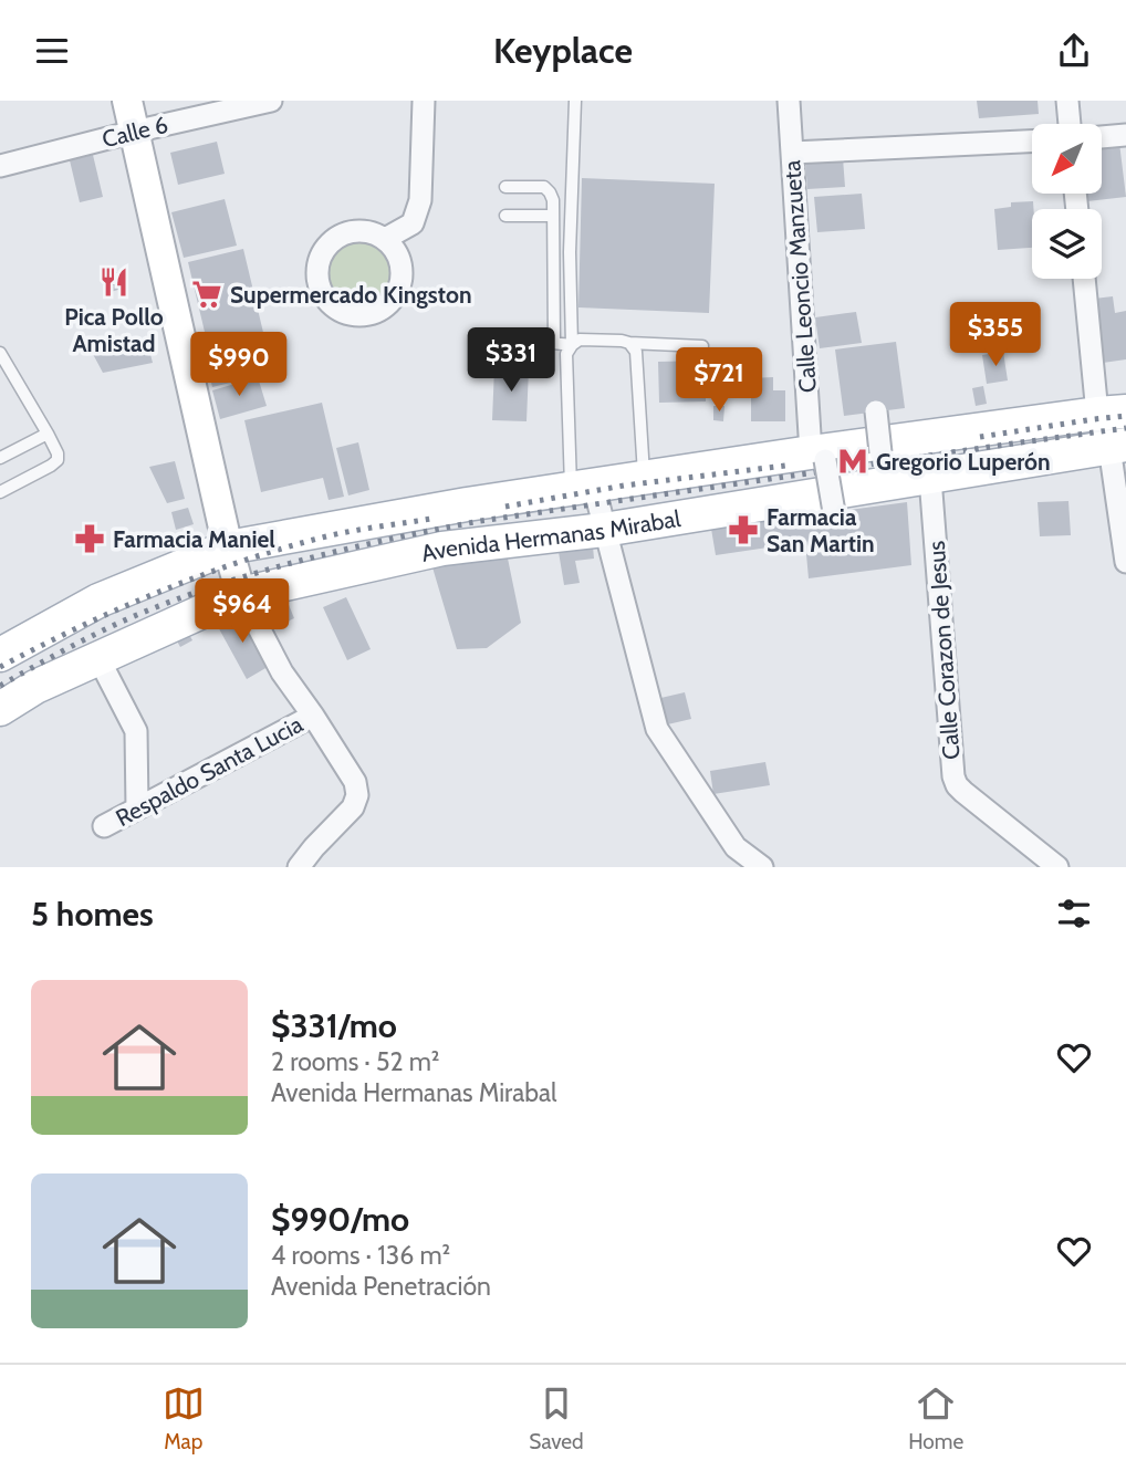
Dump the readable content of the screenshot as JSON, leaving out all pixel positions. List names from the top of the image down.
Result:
{
  "streets": {
    "main road": ["Avenida Hermanas Mirabal"],
    "street": [
      "Calle 6",
      "Calle Leoncio Manzueta",
      "Calle Corazon de Jesus",
      "Respaldo Santa Lucia"
    ]
  },
  "crossings": [
    ["Calle Leoncio Manzueta", "Avenida Hermanas Mirabal"],
    ["Avenida Hermanas Mirabal", "Calle Corazon de Jesus"]
  ],
  "places": {
    "restaurant": ["Pica Pollo Amistad"],
    "supermarket": ["Supermercado Kingston"],
    "metro station": ["Gregorio Luperón"],
    "pharmacy": ["Farmacia San Martin", "Farmacia Maniel"]
  },
  "north": "bottom left",
  "page": {
    "header": "Keyplace",
    "price": [
      "$355",
      "$331",
      "$990",
      "$721",
      "$964"
    ],
    "heading": "5 homes",
    "list": [
      {
        "name": "$331/mo",
        "note": "2 rooms · 52 m² · Avenida Hermanas Mirabal"
      },
      {
        "name": "$990/mo",
        "note": "4 rooms · 136 m² · Avenida Penetración"
      }
    ],
    "tabs": ["Map", "Saved", "Home"]
  }
}
